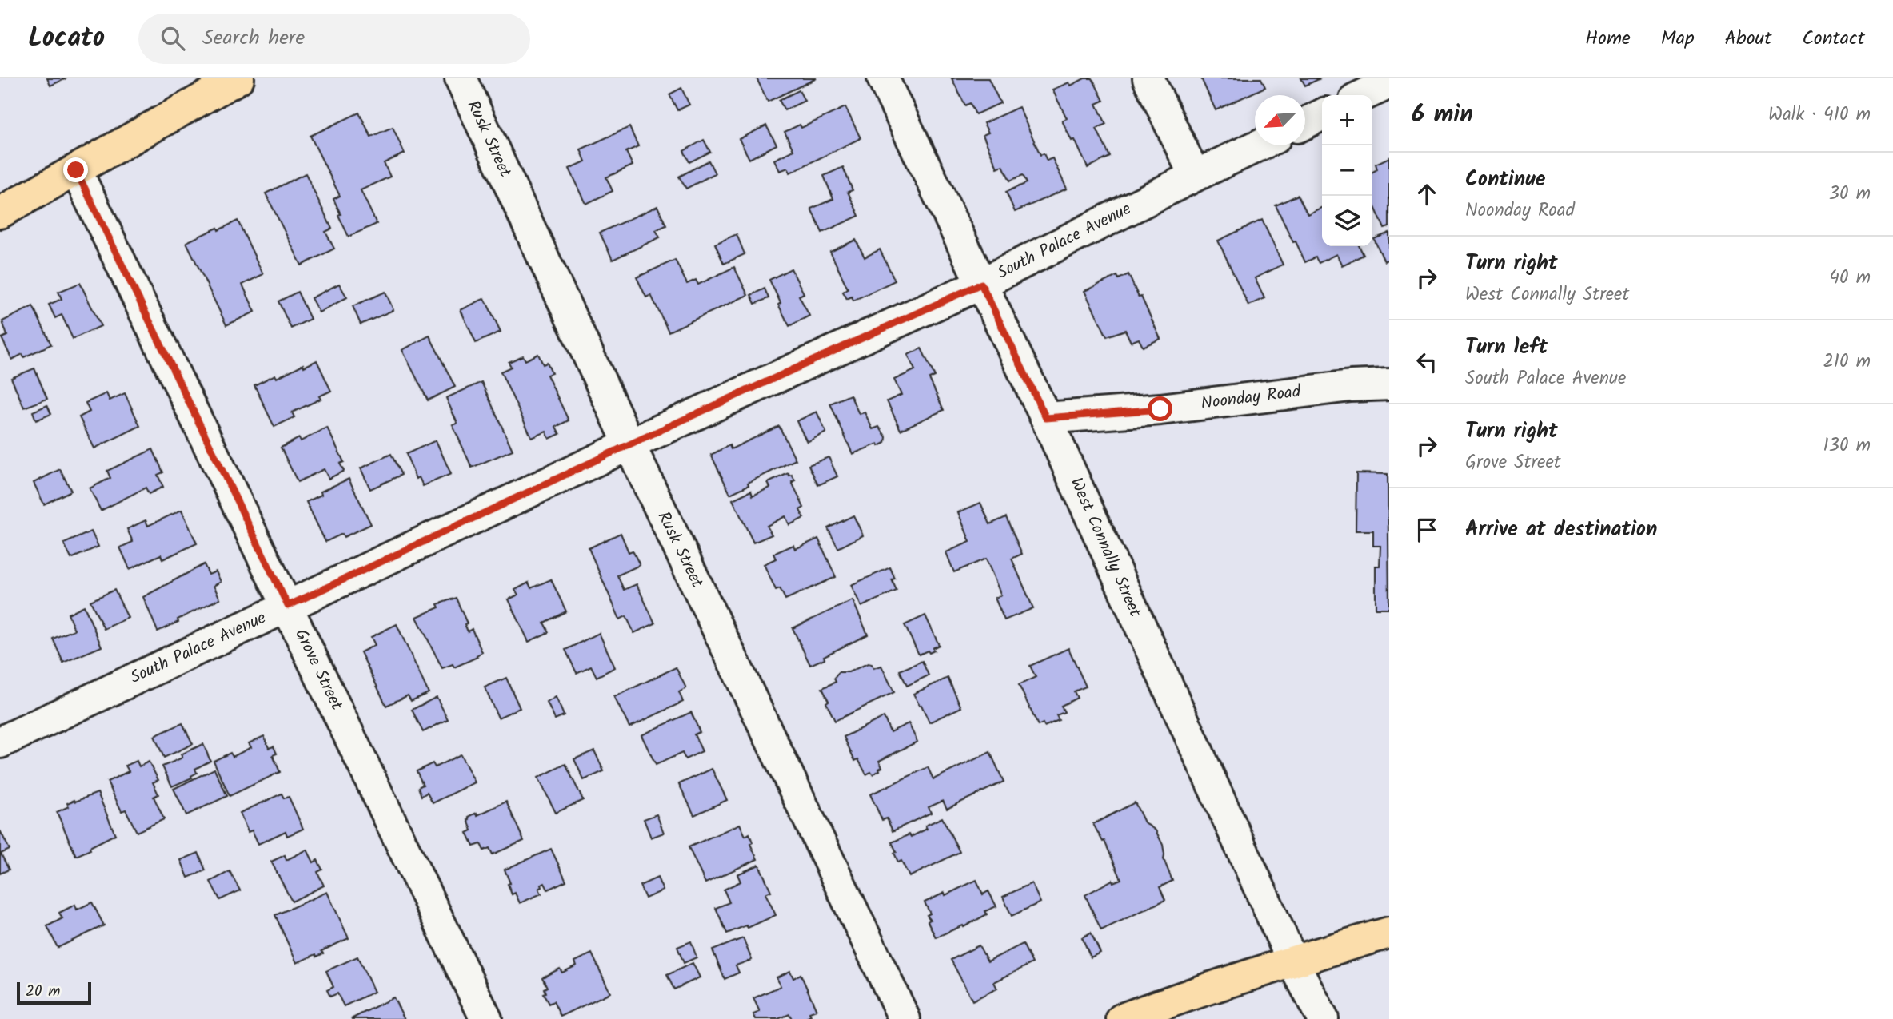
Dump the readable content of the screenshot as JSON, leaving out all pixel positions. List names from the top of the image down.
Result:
{
  "streets": {
    "street": [
      "Rusk Street",
      "South Palace Avenue",
      "Noonday Road",
      "West Connally Street",
      "Grove Street"
    ]
  },
  "crossings": [
    ["Rusk Street", "South Palace Avenue"],
    ["South Palace Avenue", "West Connally Street"],
    ["South Palace Avenue", "Grove Street"],
    ["Noonday Road", "West Connally Street"]
  ],
  "scale_bar": "20 m",
  "north": "bottom left",
  "page": {
    "header": "Locato",
    "search": "Search here",
    "nav": [
      "Home",
      "Map",
      "About",
      "Contact"
    ],
    "heading": ["6 min", "Walk · 410 m"],
    "map_buttons": ["+", "−"],
    "list": [
      ["Continue", "Noonday Road", "30 m"],
      ["Turn right", "West Connally Street", "40 m"],
      ["Turn left", "South Palace Avenue", "210 m"],
      ["Turn right", "Grove Street", "130 m"],
      "Arrive at destination"
    ],
    "scale": "20 m"
  }
}
